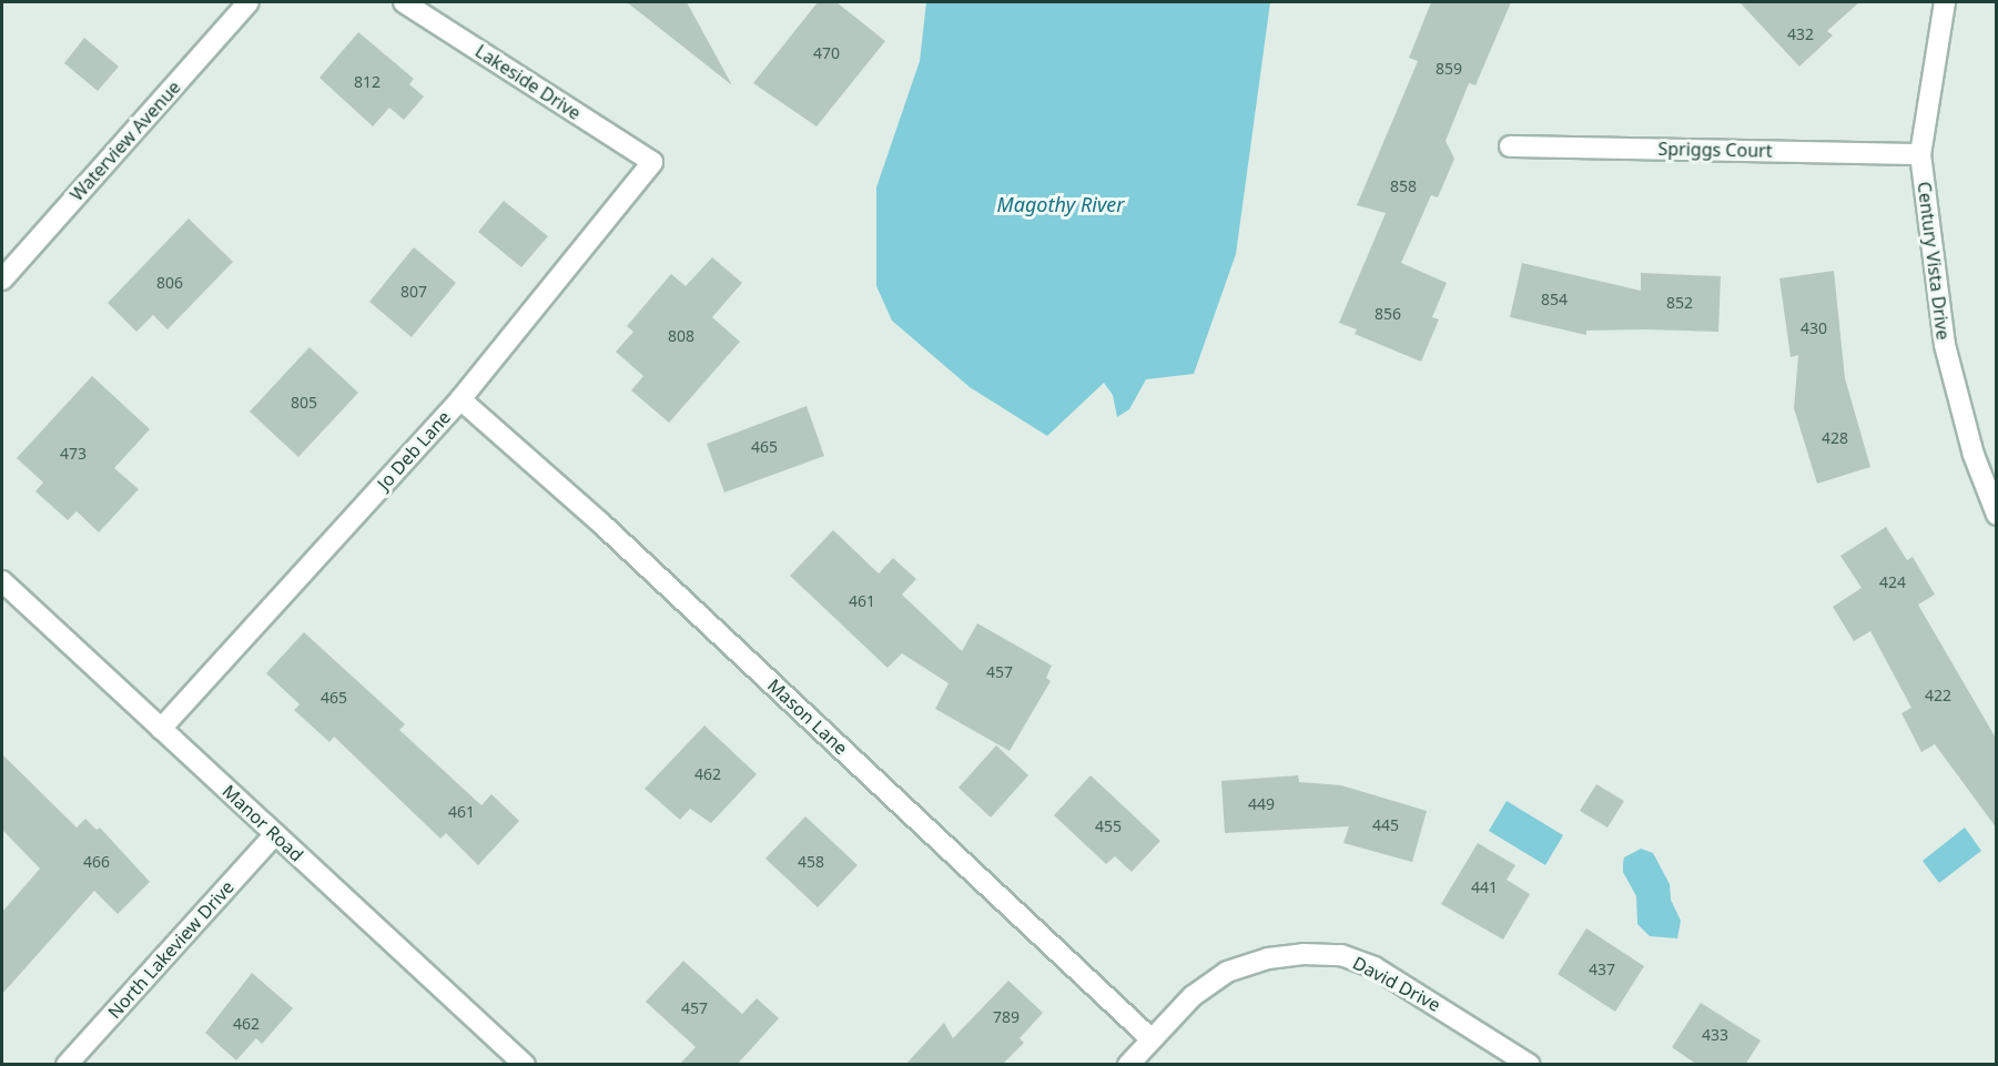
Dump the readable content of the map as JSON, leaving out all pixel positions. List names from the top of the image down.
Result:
{
  "streets": {
    "street": [
      "Lakeside Drive",
      "Waterview Avenue",
      "Spriggs Court",
      "Century Vista Drive",
      "Jo Deb Lane",
      "Mason Lane",
      "Manor Road",
      "North Lakeview Drive",
      "David Drive"
    ]
  },
  "crossings": [
    ["Lakeside Drive", "Jo Deb Lane"],
    ["Spriggs Court", "Century Vista Drive"],
    ["Jo Deb Lane", "Mason Lane"],
    ["Jo Deb Lane", "Manor Road"],
    ["Mason Lane", "David Drive"],
    ["Manor Road", "North Lakeview Drive"]
  ],
  "water": ["Magothy River"],
  "house_numbers": [
    "432",
    "470",
    "859",
    "812",
    "858",
    "806",
    "807",
    "854",
    "852",
    "856",
    "430",
    "808",
    "805",
    "428",
    "465",
    "473",
    "424",
    "461",
    "457",
    "422",
    "465",
    "462",
    "449",
    "461",
    "445",
    "455",
    "466",
    "458",
    "441",
    "437",
    "457",
    "789",
    "462",
    "433"
  ]
}
